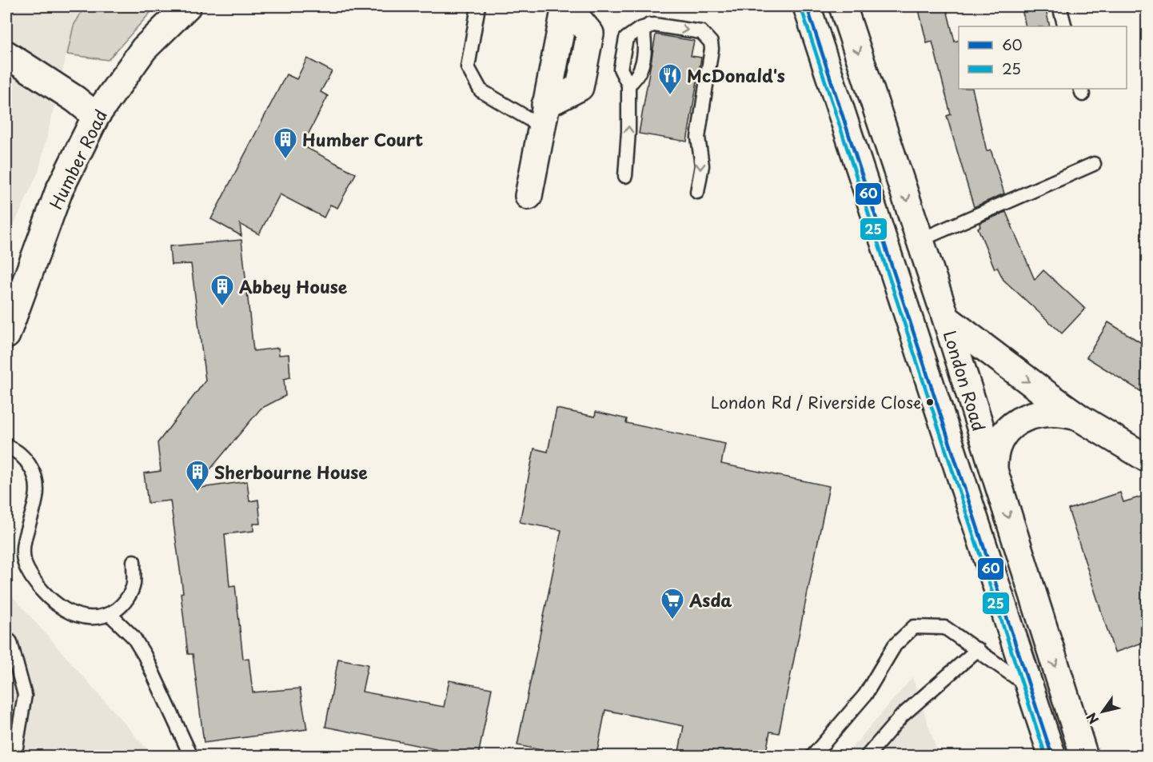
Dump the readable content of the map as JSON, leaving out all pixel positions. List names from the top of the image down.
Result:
{
  "streets": {
    "main road": ["Humber Road", "London Road"]
  },
  "places": {
    "restaurant": ["McDonald's"],
    "building": ["Humber Court", "Abbey House", "Sherbourne House"],
    "other": ["London Rd / Riverside Close"],
    "supermarket": ["Asda"]
  },
  "lines": ["transit line 60", "transit line 25"],
  "legend": ["60", "25"],
  "north": "bottom left"
}
